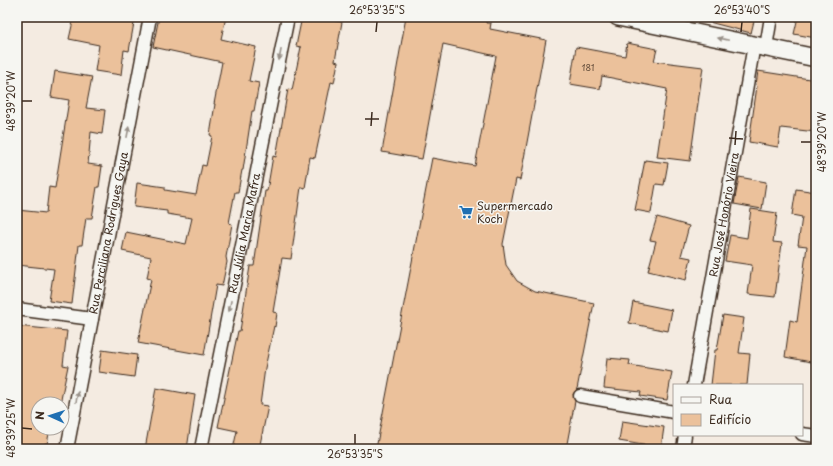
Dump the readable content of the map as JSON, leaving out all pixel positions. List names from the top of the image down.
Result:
{
  "streets": {
    "street": ["Rua José Honório Vieira", "Rua Perciliana Rodrigues Gaya", "Rua Júlia Maria Mafra"]
  },
  "one_way": ["Rua Perciliana Rodrigues Gaya", "Rua Júlia Maria Mafra"],
  "places": {
    "supermarket": ["Supermercado Koch"]
  },
  "house_numbers": ["181"],
  "legend": ["Rua", "Edifício"],
  "north": "left",
  "coordinates": [
    "26°53'35\"S",
    "26°53'40\"S",
    "48°39'20\"W",
    "48°39'25\"W"
  ]
}
